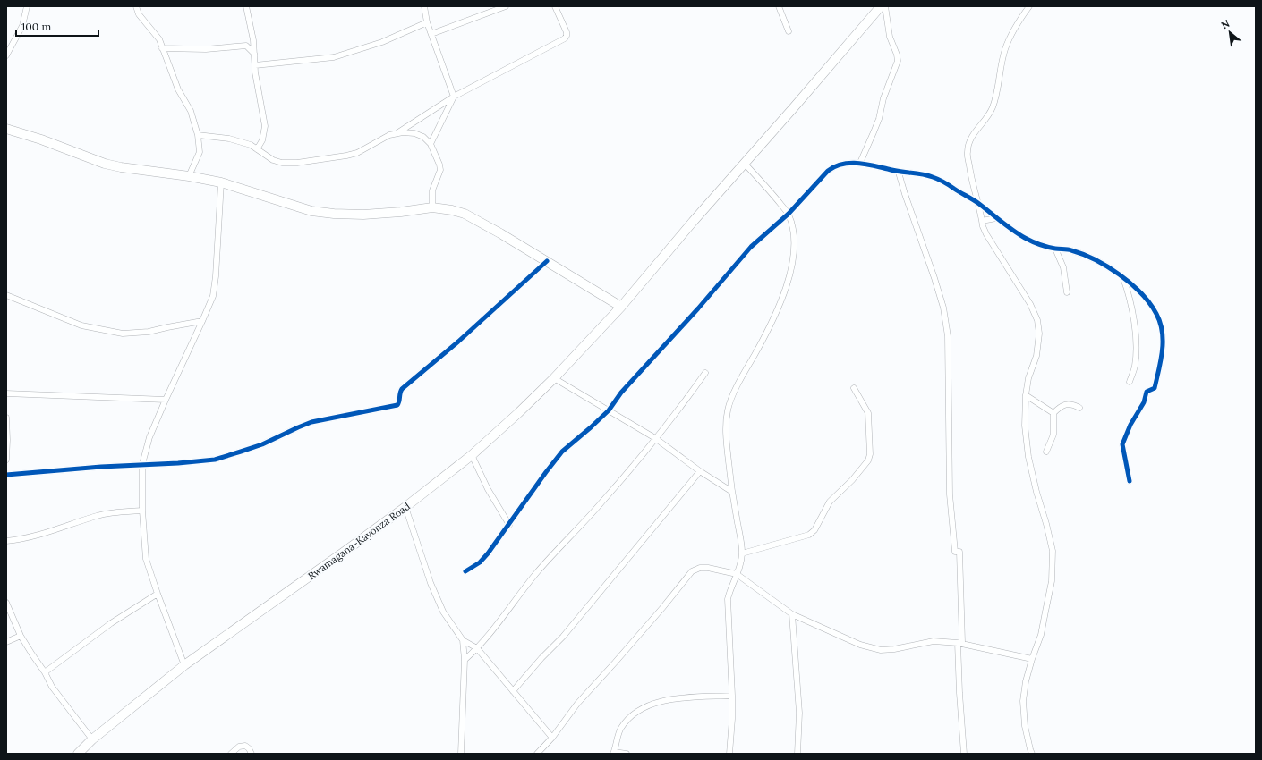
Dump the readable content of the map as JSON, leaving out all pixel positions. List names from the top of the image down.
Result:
{
  "streets": {
    "highway": ["Rwamagana-Kayonza Road"]
  },
  "scale_bar": "100 m",
  "north": "top left"
}
